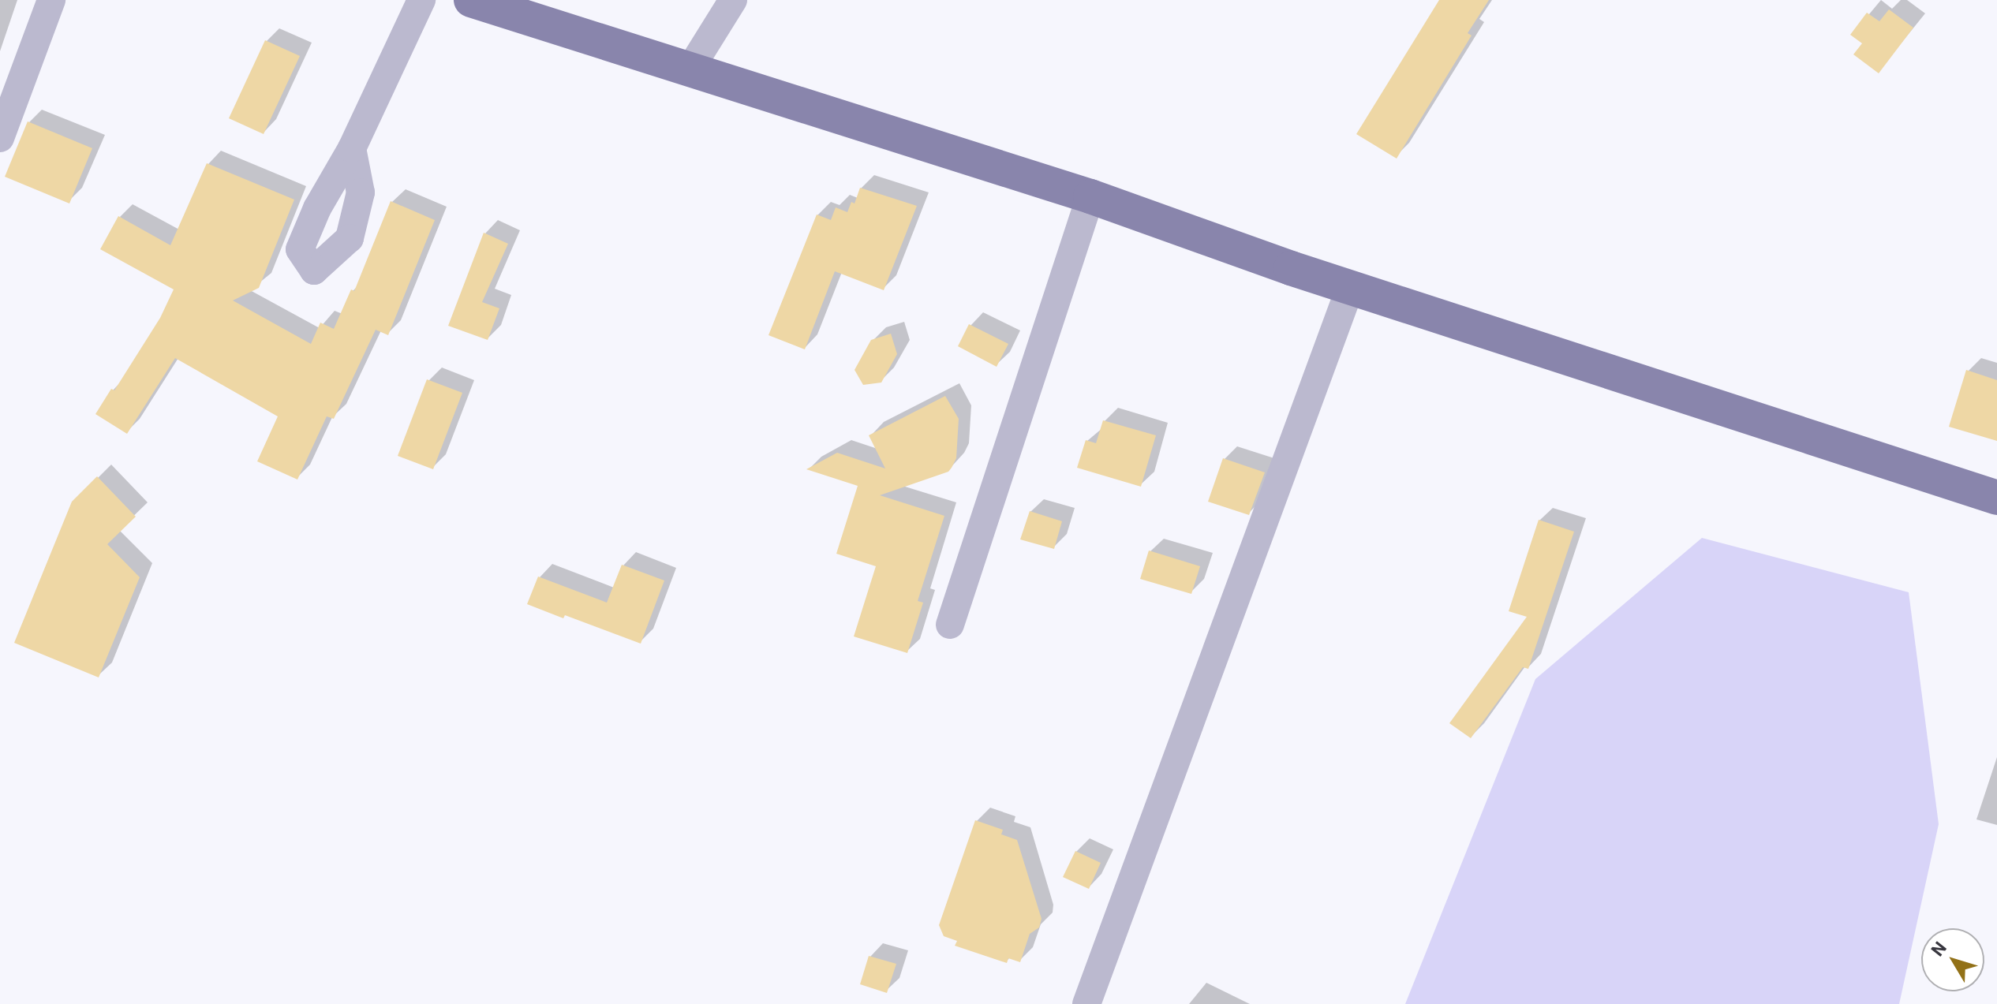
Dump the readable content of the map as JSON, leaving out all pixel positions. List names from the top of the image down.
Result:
{
  "north": "top left"
}
